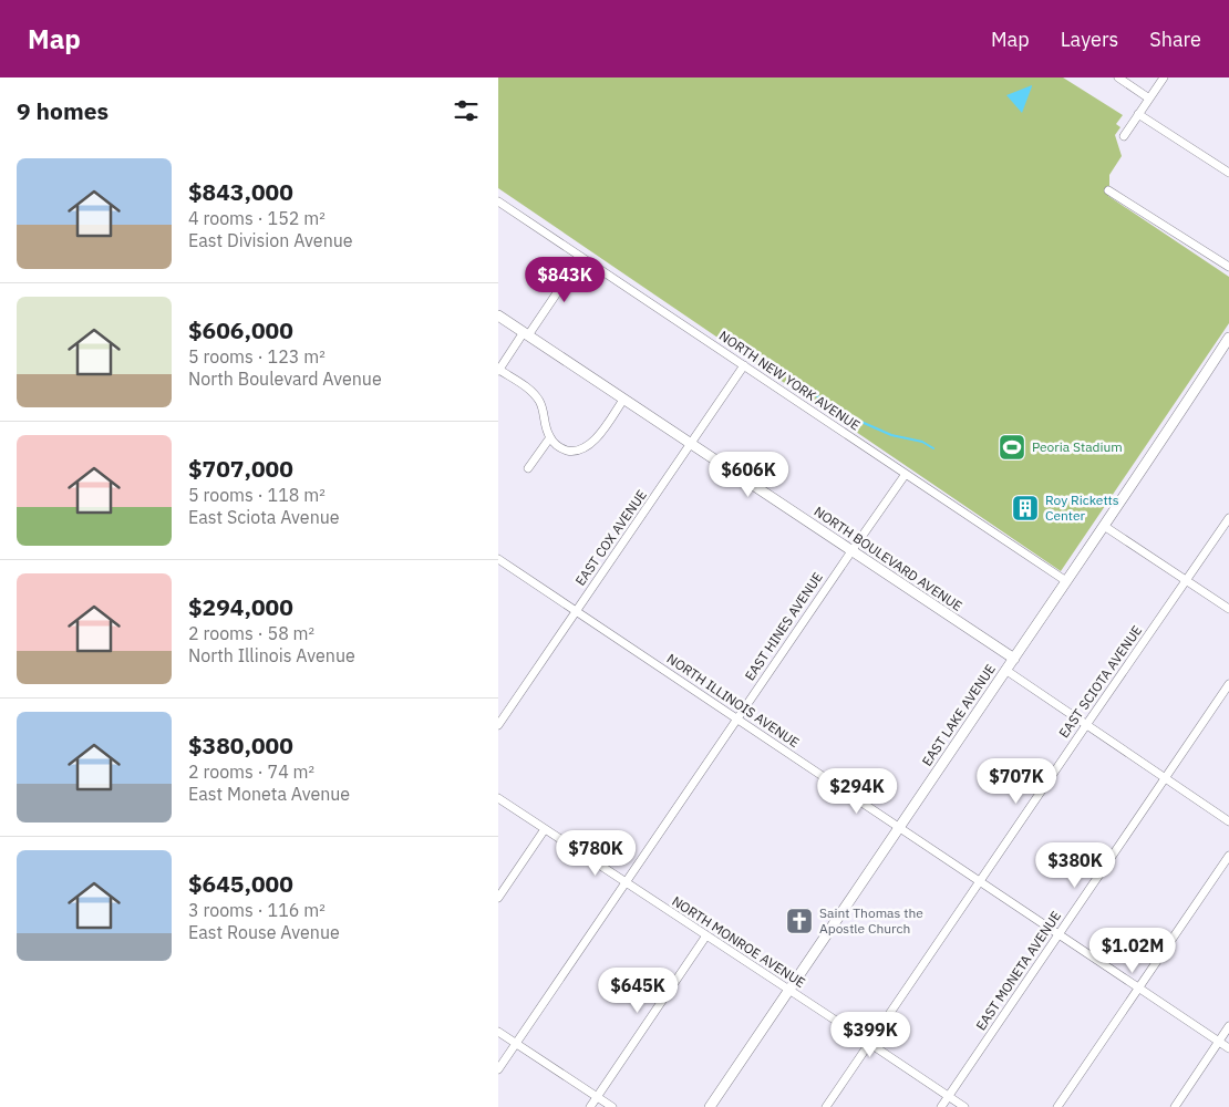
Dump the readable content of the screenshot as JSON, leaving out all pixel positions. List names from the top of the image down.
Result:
{
  "streets": {
    "street": [
      "NORTH NEW YORK AVENUE",
      "EAST COX AVENUE",
      "NORTH BOULEVARD AVENUE",
      "EAST HINES AVENUE",
      "EAST SCIOTA AVENUE",
      "NORTH ILLINOIS AVENUE",
      "EAST LAKE AVENUE",
      "NORTH MONROE AVENUE",
      "EAST MONETA AVENUE"
    ]
  },
  "crossings": [
    ["NORTH NEW YORK AVENUE", "EAST COX AVENUE"],
    ["NORTH NEW YORK AVENUE", "EAST HINES AVENUE"],
    ["NORTH NEW YORK AVENUE", "EAST LAKE AVENUE"],
    ["EAST COX AVENUE", "NORTH BOULEVARD AVENUE"],
    ["EAST COX AVENUE", "NORTH ILLINOIS AVENUE"],
    ["NORTH BOULEVARD AVENUE", "EAST HINES AVENUE"],
    ["NORTH BOULEVARD AVENUE", "EAST LAKE AVENUE"],
    ["EAST HINES AVENUE", "NORTH ILLINOIS AVENUE"],
    ["EAST HINES AVENUE", "NORTH MONROE AVENUE"],
    ["EAST SCIOTA AVENUE", "NORTH ILLINOIS AVENUE"],
    ["EAST SCIOTA AVENUE", "NORTH MONROE AVENUE"],
    ["NORTH ILLINOIS AVENUE", "EAST LAKE AVENUE"],
    ["NORTH ILLINOIS AVENUE", "EAST MONETA AVENUE"],
    ["EAST LAKE AVENUE", "NORTH MONROE AVENUE"],
    ["NORTH MONROE AVENUE", "EAST MONETA AVENUE"]
  ],
  "places": {
    "sports": ["Peoria Stadium"],
    "building": ["Roy Ricketts Center"],
    "church": ["Saint Thomas the Apostle Church"]
  },
  "page": {
    "header": "Map",
    "nav": ["Map", "Layers", "Share"],
    "heading": "9 homes",
    "list": [
      {
        "name": "$843,000",
        "note": "4 rooms · 152 m² · East Division Avenue"
      },
      {
        "name": "$606,000",
        "note": "5 rooms · 123 m² · North Boulevard Avenue"
      },
      {
        "name": "$707,000",
        "note": "5 rooms · 118 m² · East Sciota Avenue"
      },
      {
        "name": "$294,000",
        "note": "2 rooms · 58 m² · North Illinois Avenue"
      },
      {
        "name": "$380,000",
        "note": "2 rooms · 74 m² · East Moneta Avenue"
      },
      {
        "name": "$645,000",
        "note": "3 rooms · 116 m² · East Rouse Avenue"
      }
    ],
    "price": [
      "$843K",
      "$606K",
      "$707K",
      "$294K",
      "$780K",
      "$380K",
      "$1.02M",
      "$645K",
      "$399K"
    ]
  }
}
